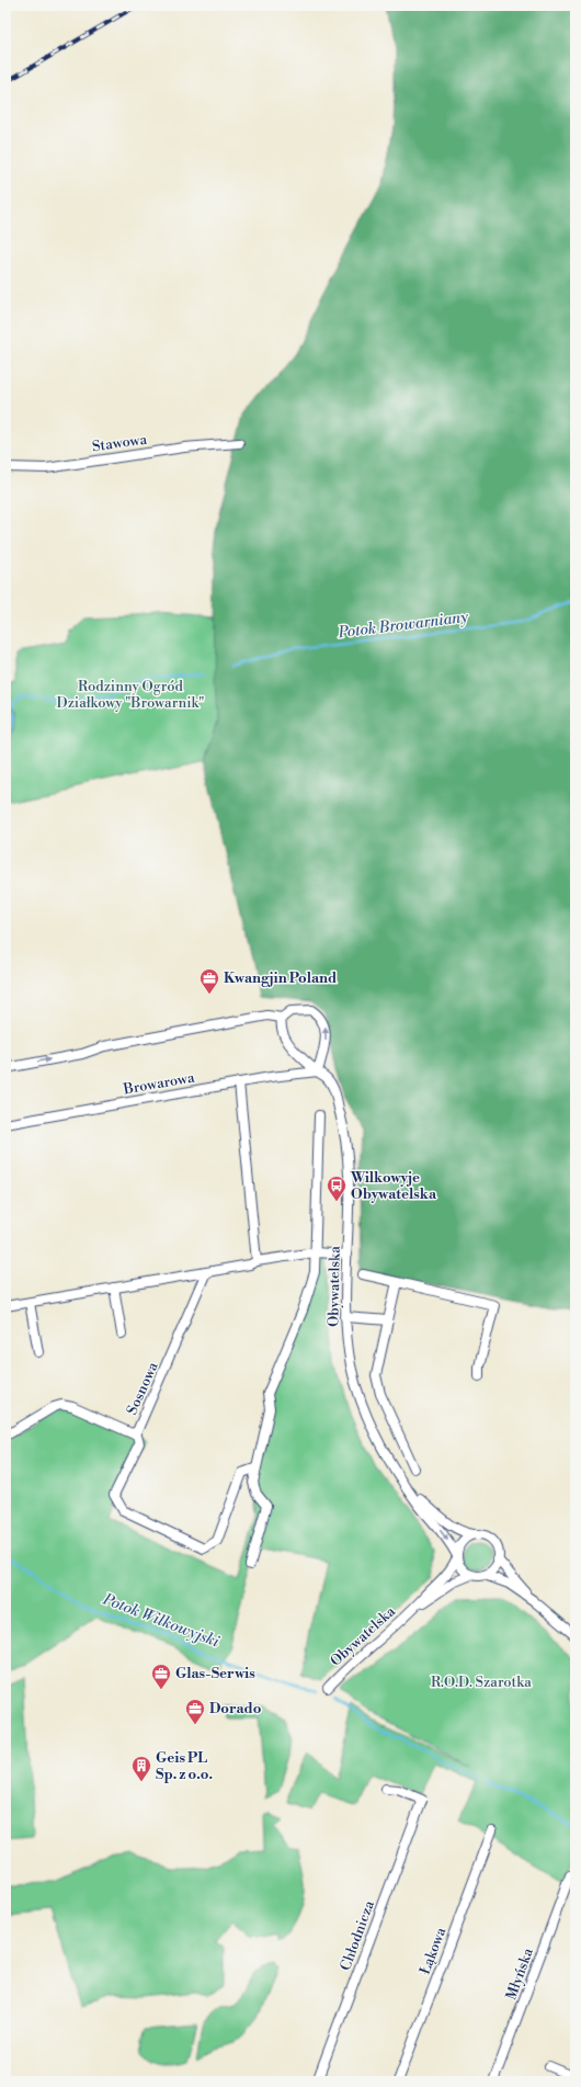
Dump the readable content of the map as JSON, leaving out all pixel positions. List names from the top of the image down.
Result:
{
  "streets": {
    "street": [
      "Stawowa",
      "Browarowa",
      "Obywatelska",
      "Sosnowa",
      "Chłodnicza",
      "Łąkowa",
      "Młyńska"
    ]
  },
  "crossings": [
    ["Browarowa", "Obywatelska"]
  ],
  "water": ["Potok Browarniany", "Potok Wilkowyjski"],
  "parks": ["Rodzinny Ogród Działkowy \"Browarnik\"", "R.O.D. Szarotka"],
  "places": {
    "office": ["Kwangjin Poland", "Glas-Serwis", "Dorado"],
    "bus stop": ["Wilkowyje Obywatelska"],
    "building": ["Geis PL Sp. z o.o."]
  }
}
